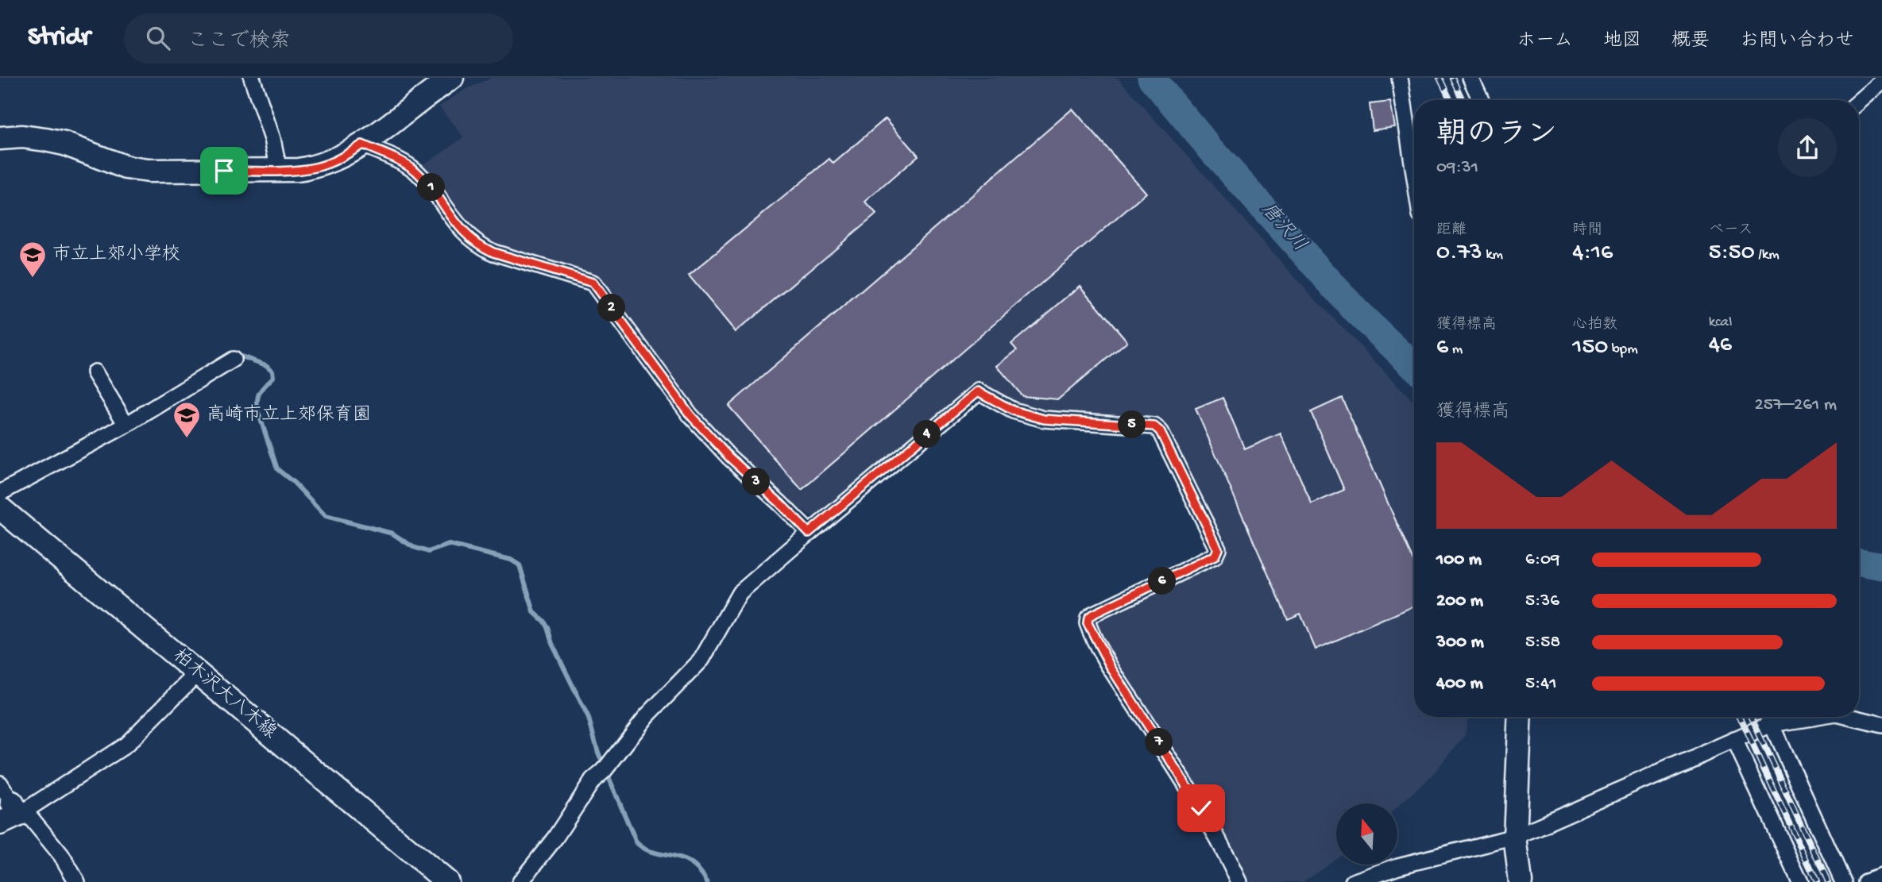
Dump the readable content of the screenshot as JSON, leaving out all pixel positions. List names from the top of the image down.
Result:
{
  "streets": {
    "street": ["柏木沢大八木線"]
  },
  "water": ["唐沢川"],
  "places": {
    "school or university": ["市立上郊小学校", "高崎市立上郊保育園"]
  },
  "north": "top",
  "page": {
    "header": "Stridr",
    "search": "ここで検索",
    "nav": [
      "ホーム",
      "地図",
      "概要",
      "お問い合わせ"
    ],
    "heading": ["朝のラン", "09:31"],
    "pins": [
      "1",
      "2",
      "5",
      "4",
      "3",
      "6",
      "7"
    ],
    "stats": [
      ["距離", "0.73 km"],
      ["時間", "4:16"],
      ["ペース", "5:50 /km"],
      ["獲得標高", "6 m"],
      ["心拍数", "150 bpm"],
      ["kcal", "46"]
    ],
    "chart": ["獲得標高", "257–261 m"],
    "list": [
      {
        "name": "100 m",
        "note": "6:09"
      },
      {
        "name": "200 m",
        "note": "5:36"
      },
      {
        "name": "300 m",
        "note": "5:58"
      },
      {
        "name": "400 m",
        "note": "5:41"
      }
    ]
  }
}
